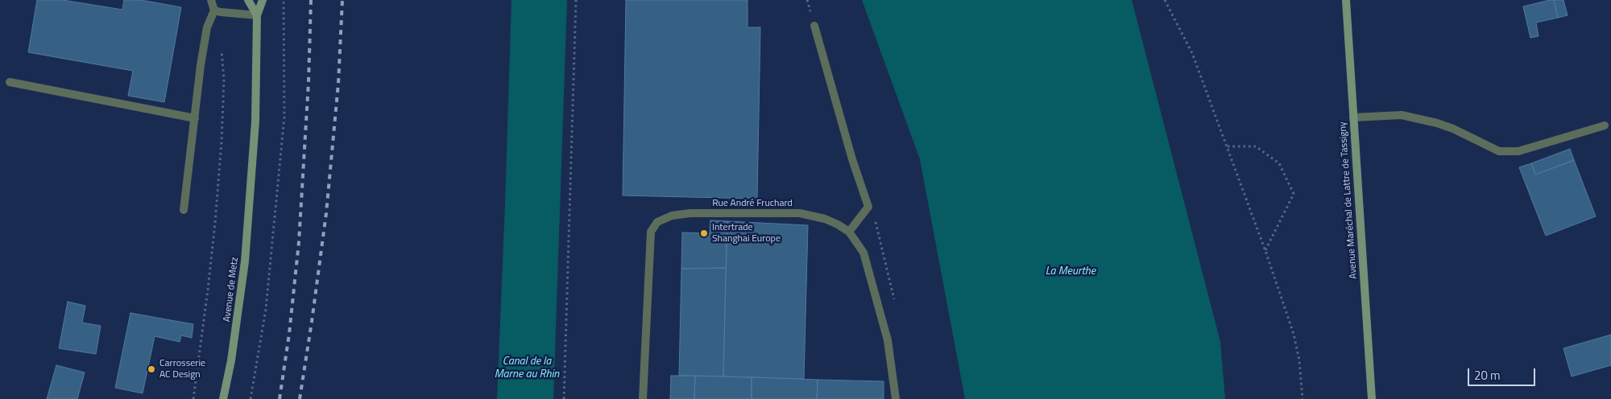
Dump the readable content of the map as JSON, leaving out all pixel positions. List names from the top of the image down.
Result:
{
  "streets": {
    "main road": ["Avenue Maréchal de Lattre de Tassigny", "Avenue de Metz"],
    "street": ["Rue André Fruchard"]
  },
  "water": ["La Meurthe", "Canal de la Marne au Rhin"],
  "places": ["Intertrade Shanghai Europe", "Carrosserie AC Design"],
  "scale_bar": "20 m"
}
